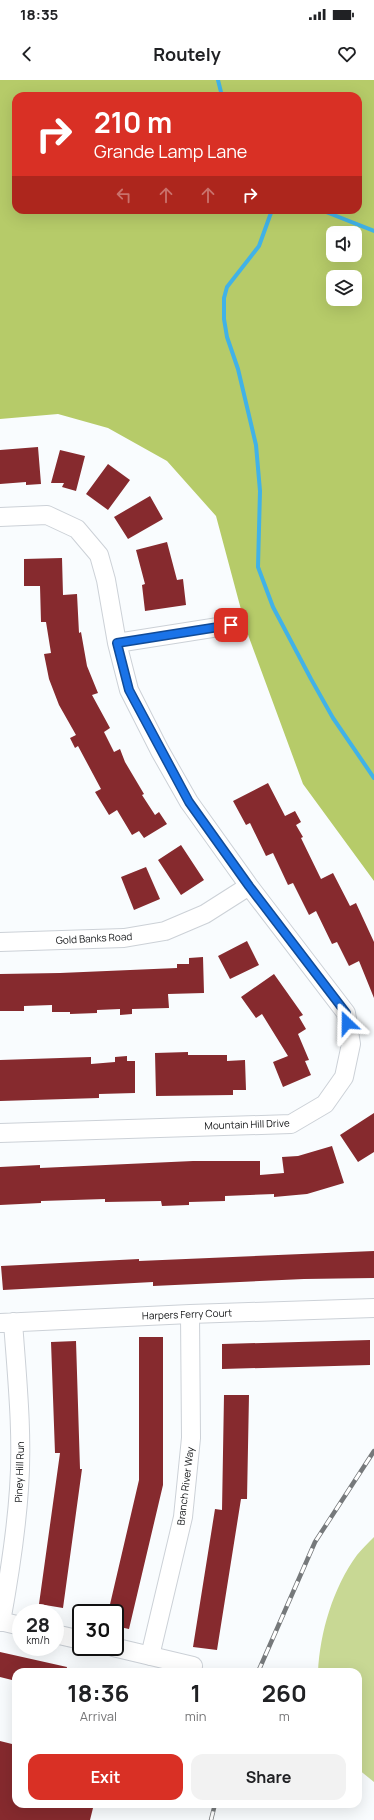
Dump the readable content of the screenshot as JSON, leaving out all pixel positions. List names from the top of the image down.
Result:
{
  "streets": {
    "street": [
      "Gold Banks Road",
      "Mountain Hill Drive",
      "Harpers Ferry Court",
      "Piney Hill Run",
      "Branch River Way"
    ]
  },
  "crossings": [
    ["Gold Banks Road", "Mountain Hill Drive"],
    ["Harpers Ferry Court", "Piney Hill Run"],
    ["Harpers Ferry Court", "Branch River Way"]
  ],
  "page": {
    "status": "18:35",
    "header": "Routely",
    "turn": ["210 m", "Grande Lamp Lane"],
    "speed": "28 km/h",
    "limit": "30",
    "eta": [
      "18:36",
      "Arrival",
      "1",
      "min",
      "260",
      "m"
    ],
    "buttons": ["Exit", "Share"]
  }
}
